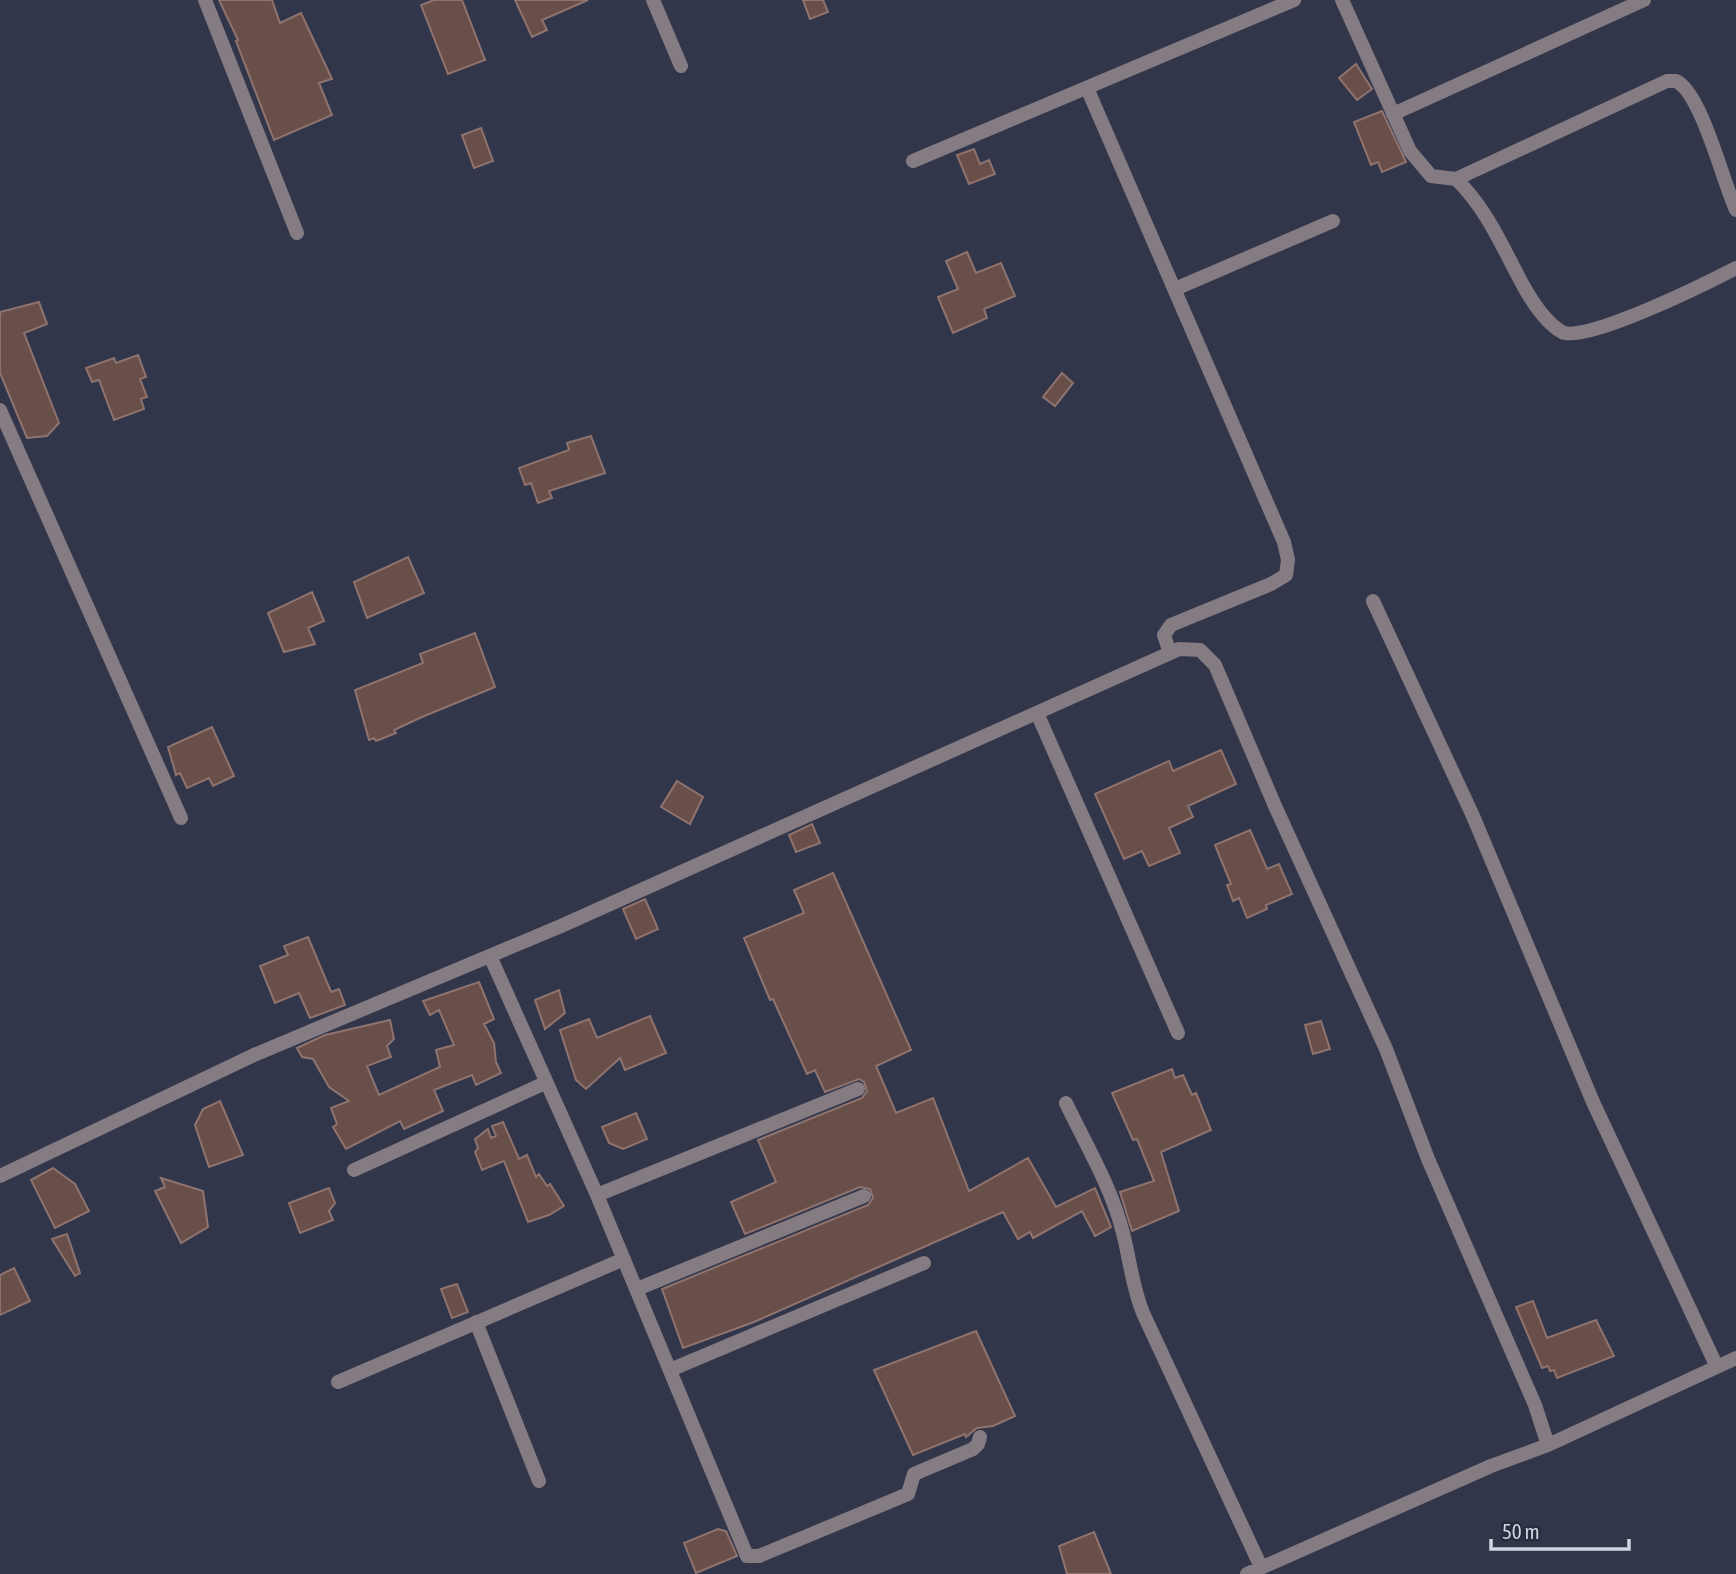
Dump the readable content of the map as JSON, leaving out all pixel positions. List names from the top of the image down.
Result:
{
  "scale_bar": "50 m"
}
